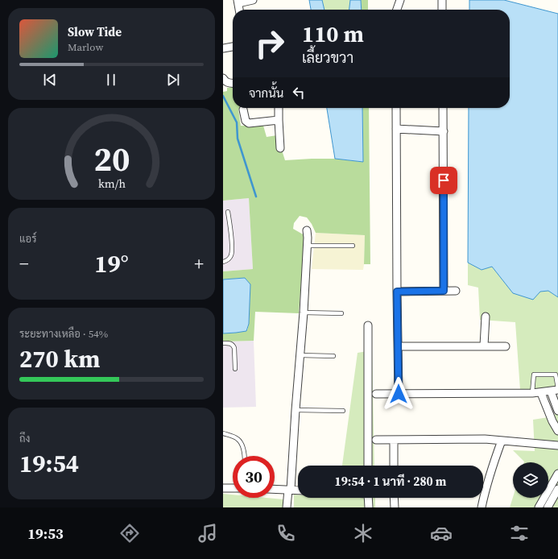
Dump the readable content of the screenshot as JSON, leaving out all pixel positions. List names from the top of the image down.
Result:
{
  "page": {
    "turn": ["110 m", "เลี้ยวขวา"],
    "song": ["Slow Tide", "Marlow"],
    "then": "จากนั้น",
    "tile": [
      "แอร์",
      ["ระยะทางเหลือ · 54%", "270 km"],
      ["ถึง", "19:54"]
    ],
    "heat": ["−", "19°", "+"],
    "limit": "30",
    "trip": "19:54 · 1 นาที · 280 m",
    "tabs": "19:53",
    "gauge": ["20", "km/h"]
  }
}
